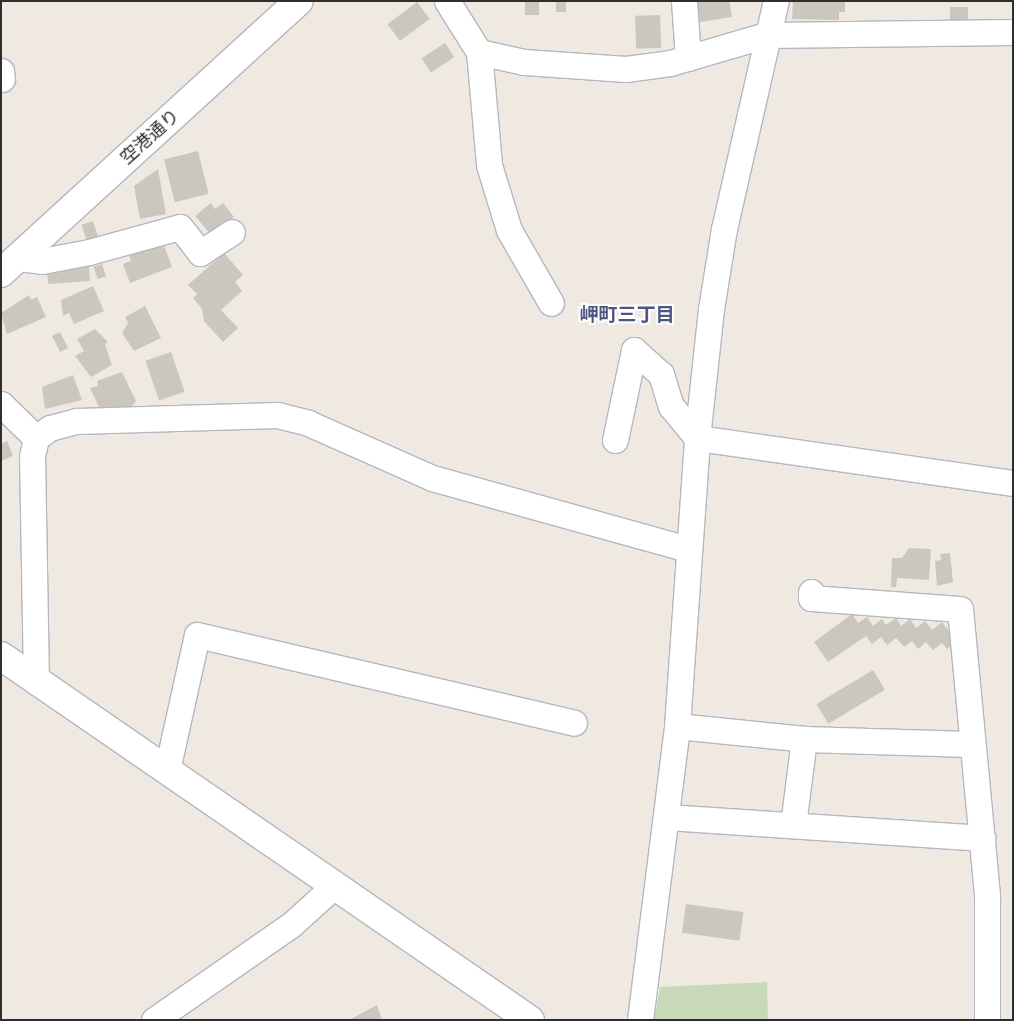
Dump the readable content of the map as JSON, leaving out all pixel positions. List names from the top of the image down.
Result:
{
  "streets": {
    "street": ["空港通り"]
  },
  "districts": ["岬町三丁目"]
}
